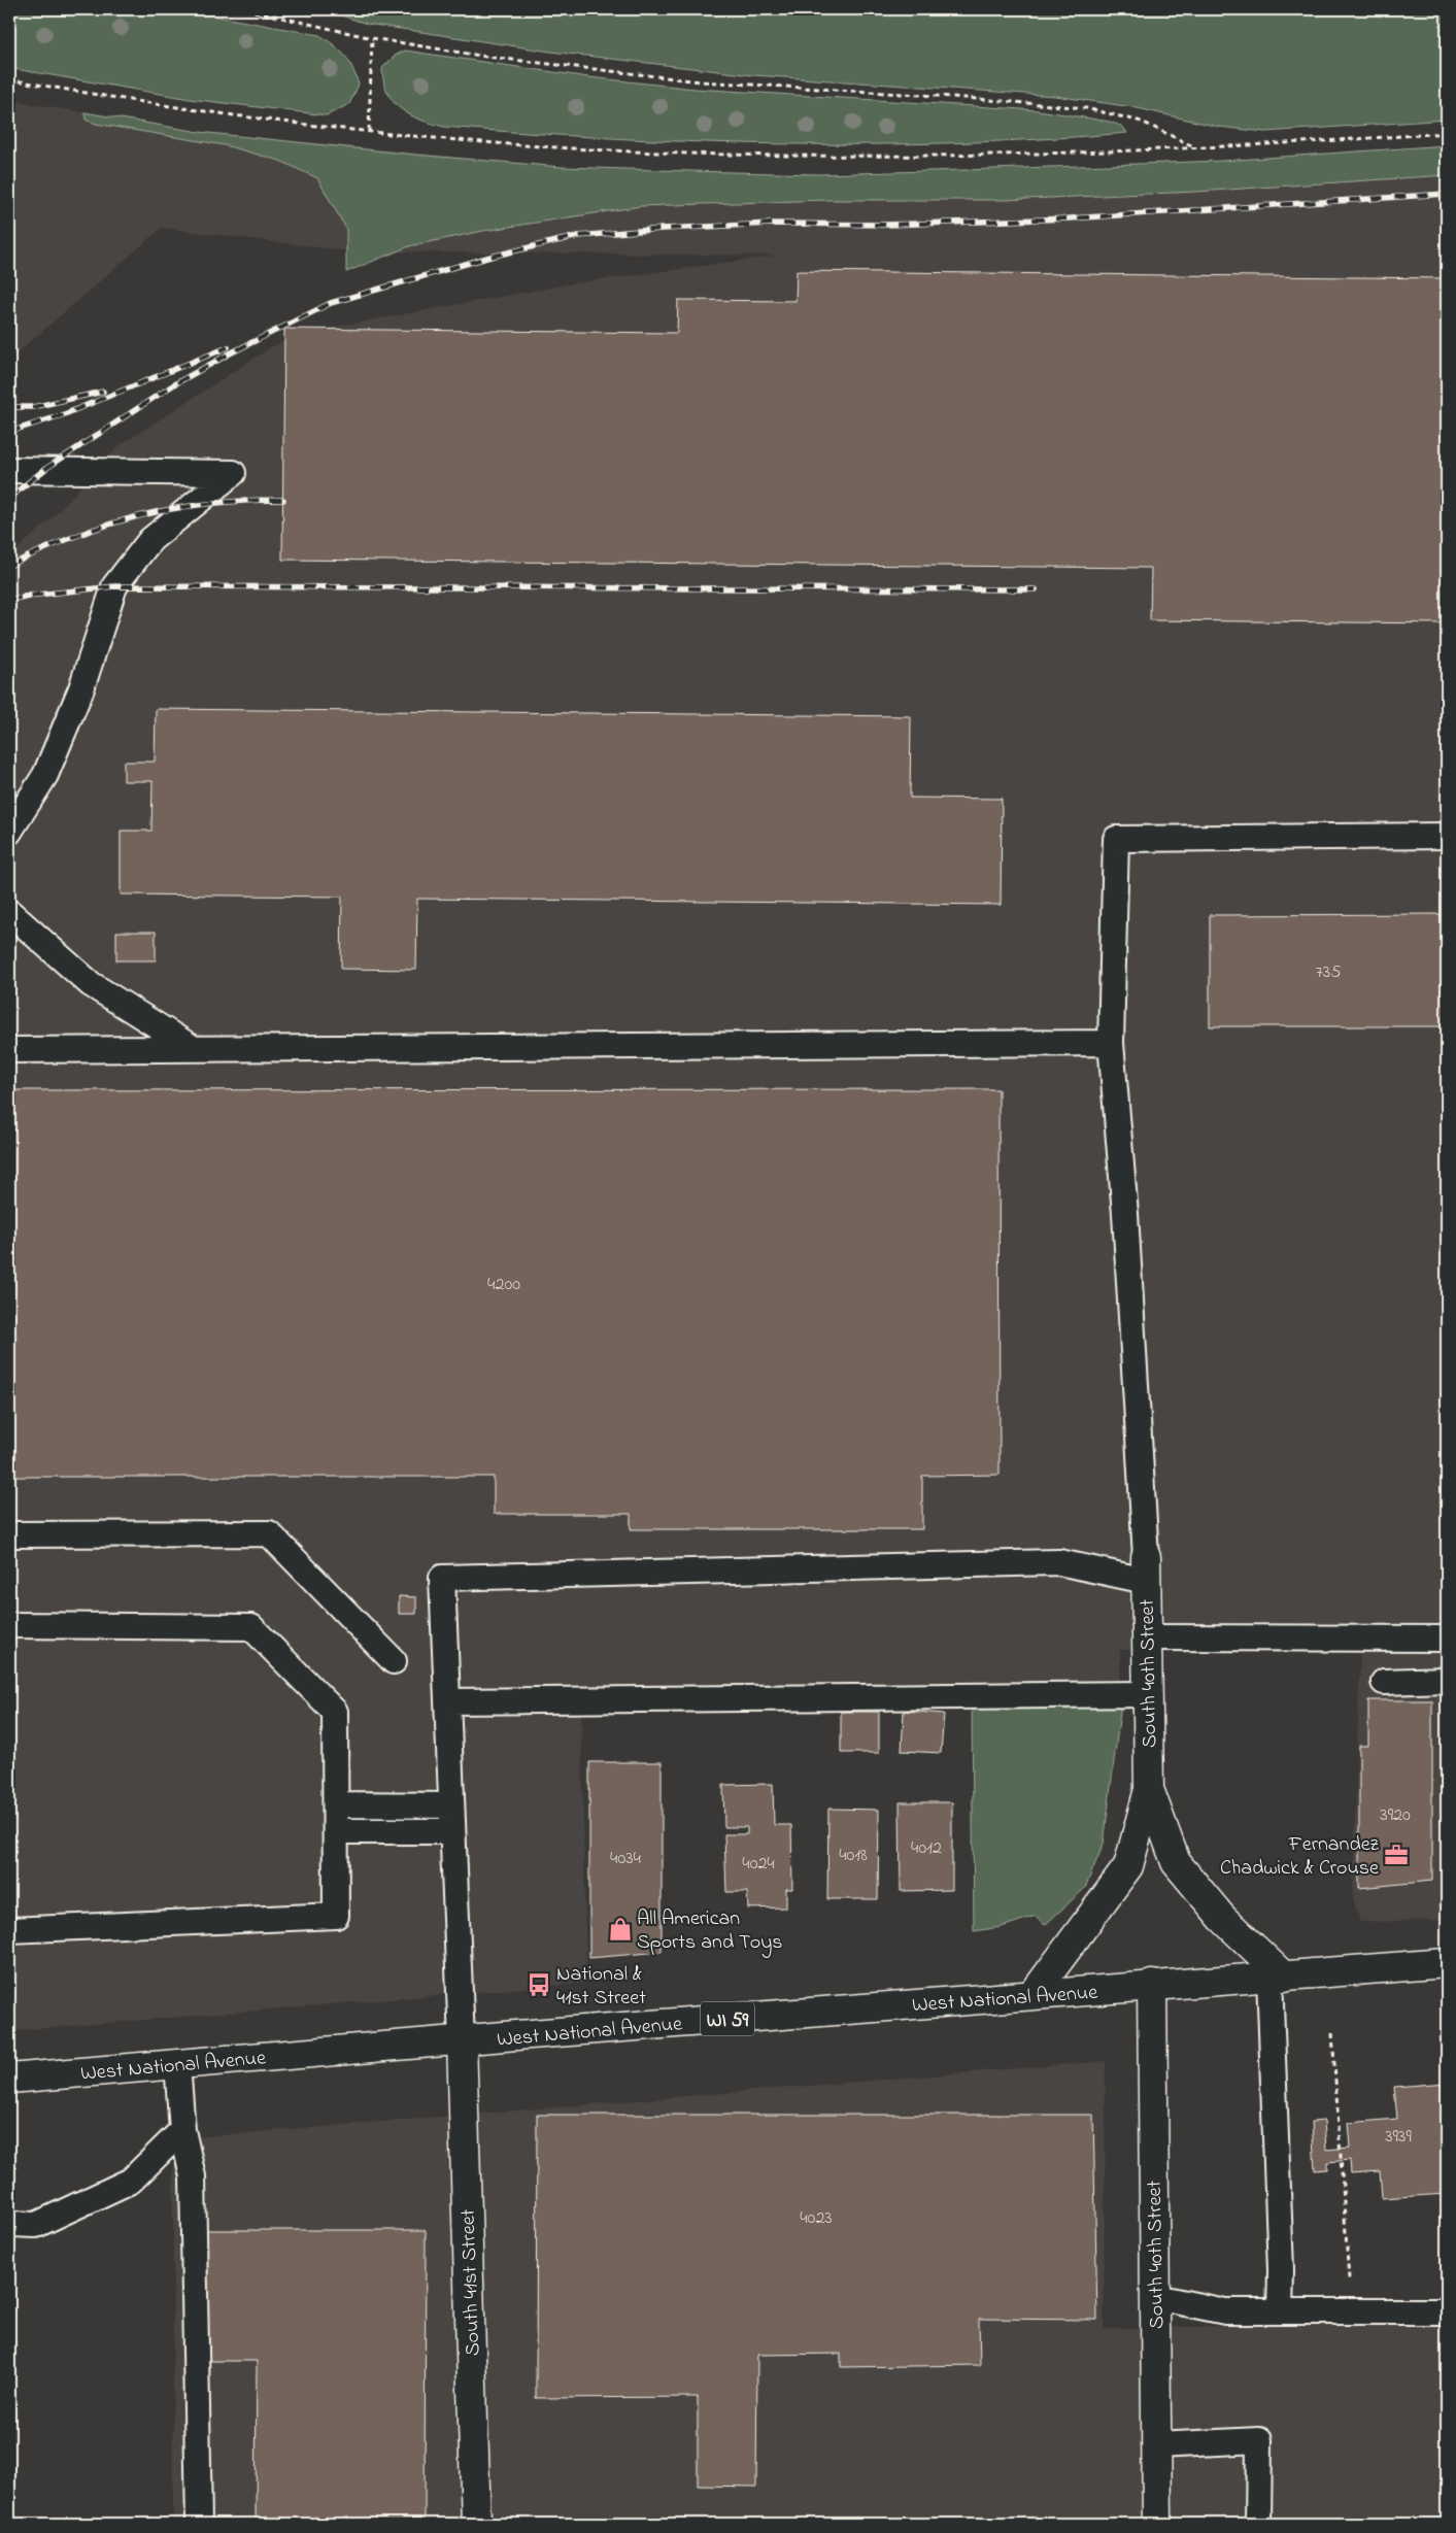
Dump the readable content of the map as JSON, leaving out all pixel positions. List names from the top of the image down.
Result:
{
  "streets": {
    "street": [
      "South 40th Street",
      "West National Avenue",
      "WI 59",
      "South 41st Street"
    ]
  },
  "crossings": [
    ["South 40th Street", "West National Avenue"],
    ["West National Avenue", "South 41st Street"]
  ],
  "places": {
    "office": ["Fernandez Chadwick & Crouse"],
    "shop": ["All American Sports and Toys"],
    "bus stop": ["National & 41st Street"]
  },
  "house_numbers": [
    "735",
    "4200",
    "3920",
    "4012",
    "4018",
    "4034",
    "4024",
    "3939",
    "4023"
  ]
}
